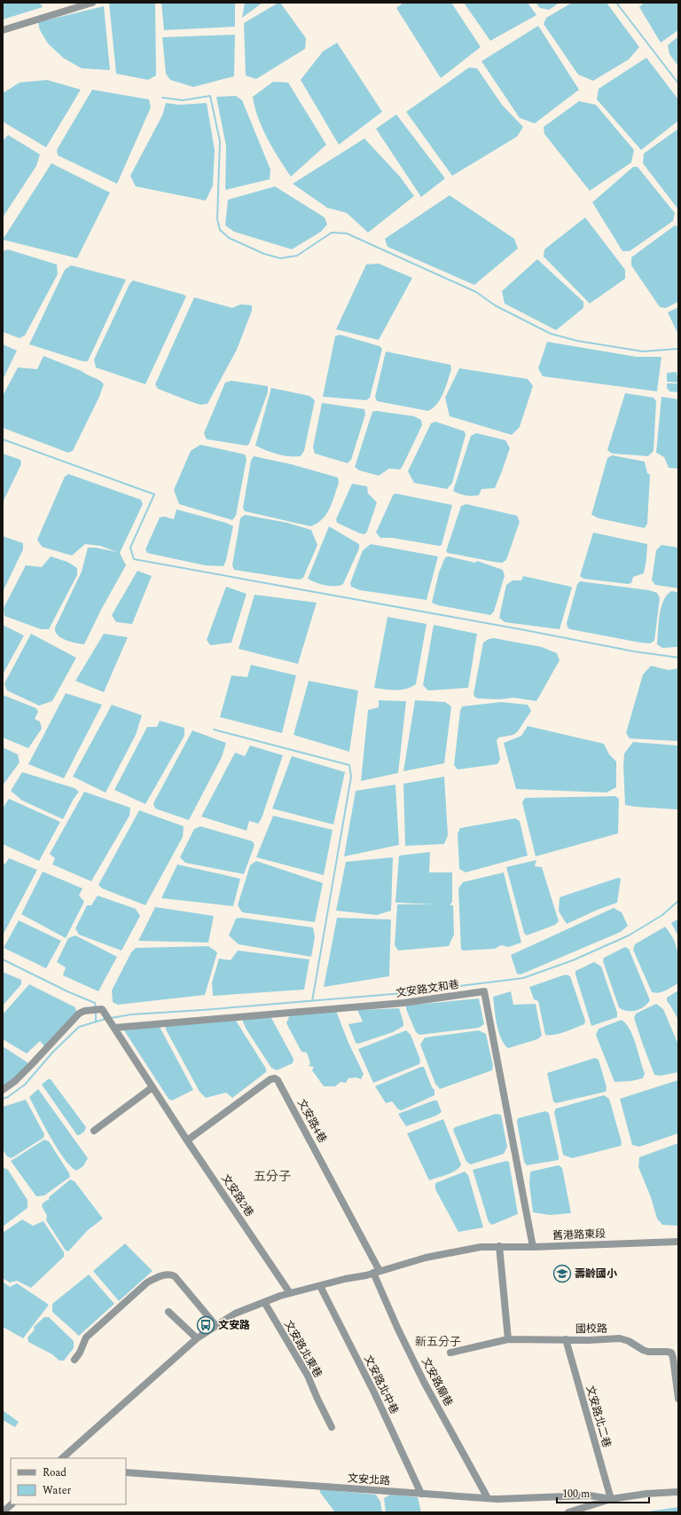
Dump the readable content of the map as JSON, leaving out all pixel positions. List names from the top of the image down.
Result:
{
  "streets": {
    "street": [
      "文安路文和巷",
      "文安路4巷",
      "文安路2巷",
      "舊港路東段",
      "國校路",
      "文安路北東巷",
      "文安路廟巷",
      "文安路北中巷",
      "文安路北二巷",
      "文安北路"
    ]
  },
  "crossings": [
    ["文安路文和巷", "文安路2巷"],
    ["文安路文和巷", "舊港路東段"],
    ["文安路4巷", "文安路2巷"],
    ["文安路4巷", "舊港路東段"],
    ["文安路4巷", "文安路廟巷"],
    ["舊港路東段", "文安路廟巷"],
    ["國校路", "文安路北二巷"],
    ["文安路廟巷", "文安北路"],
    ["文安路北中巷", "文安北路"],
    ["文安路北二巷", "文安北路"]
  ],
  "districts": ["五分子", "新五分子"],
  "places": {
    "school or university": ["壽齡國小"],
    "bus stop": ["文安路"]
  },
  "legend": ["Road", "Water"],
  "scale_bar": "100 m"
}
